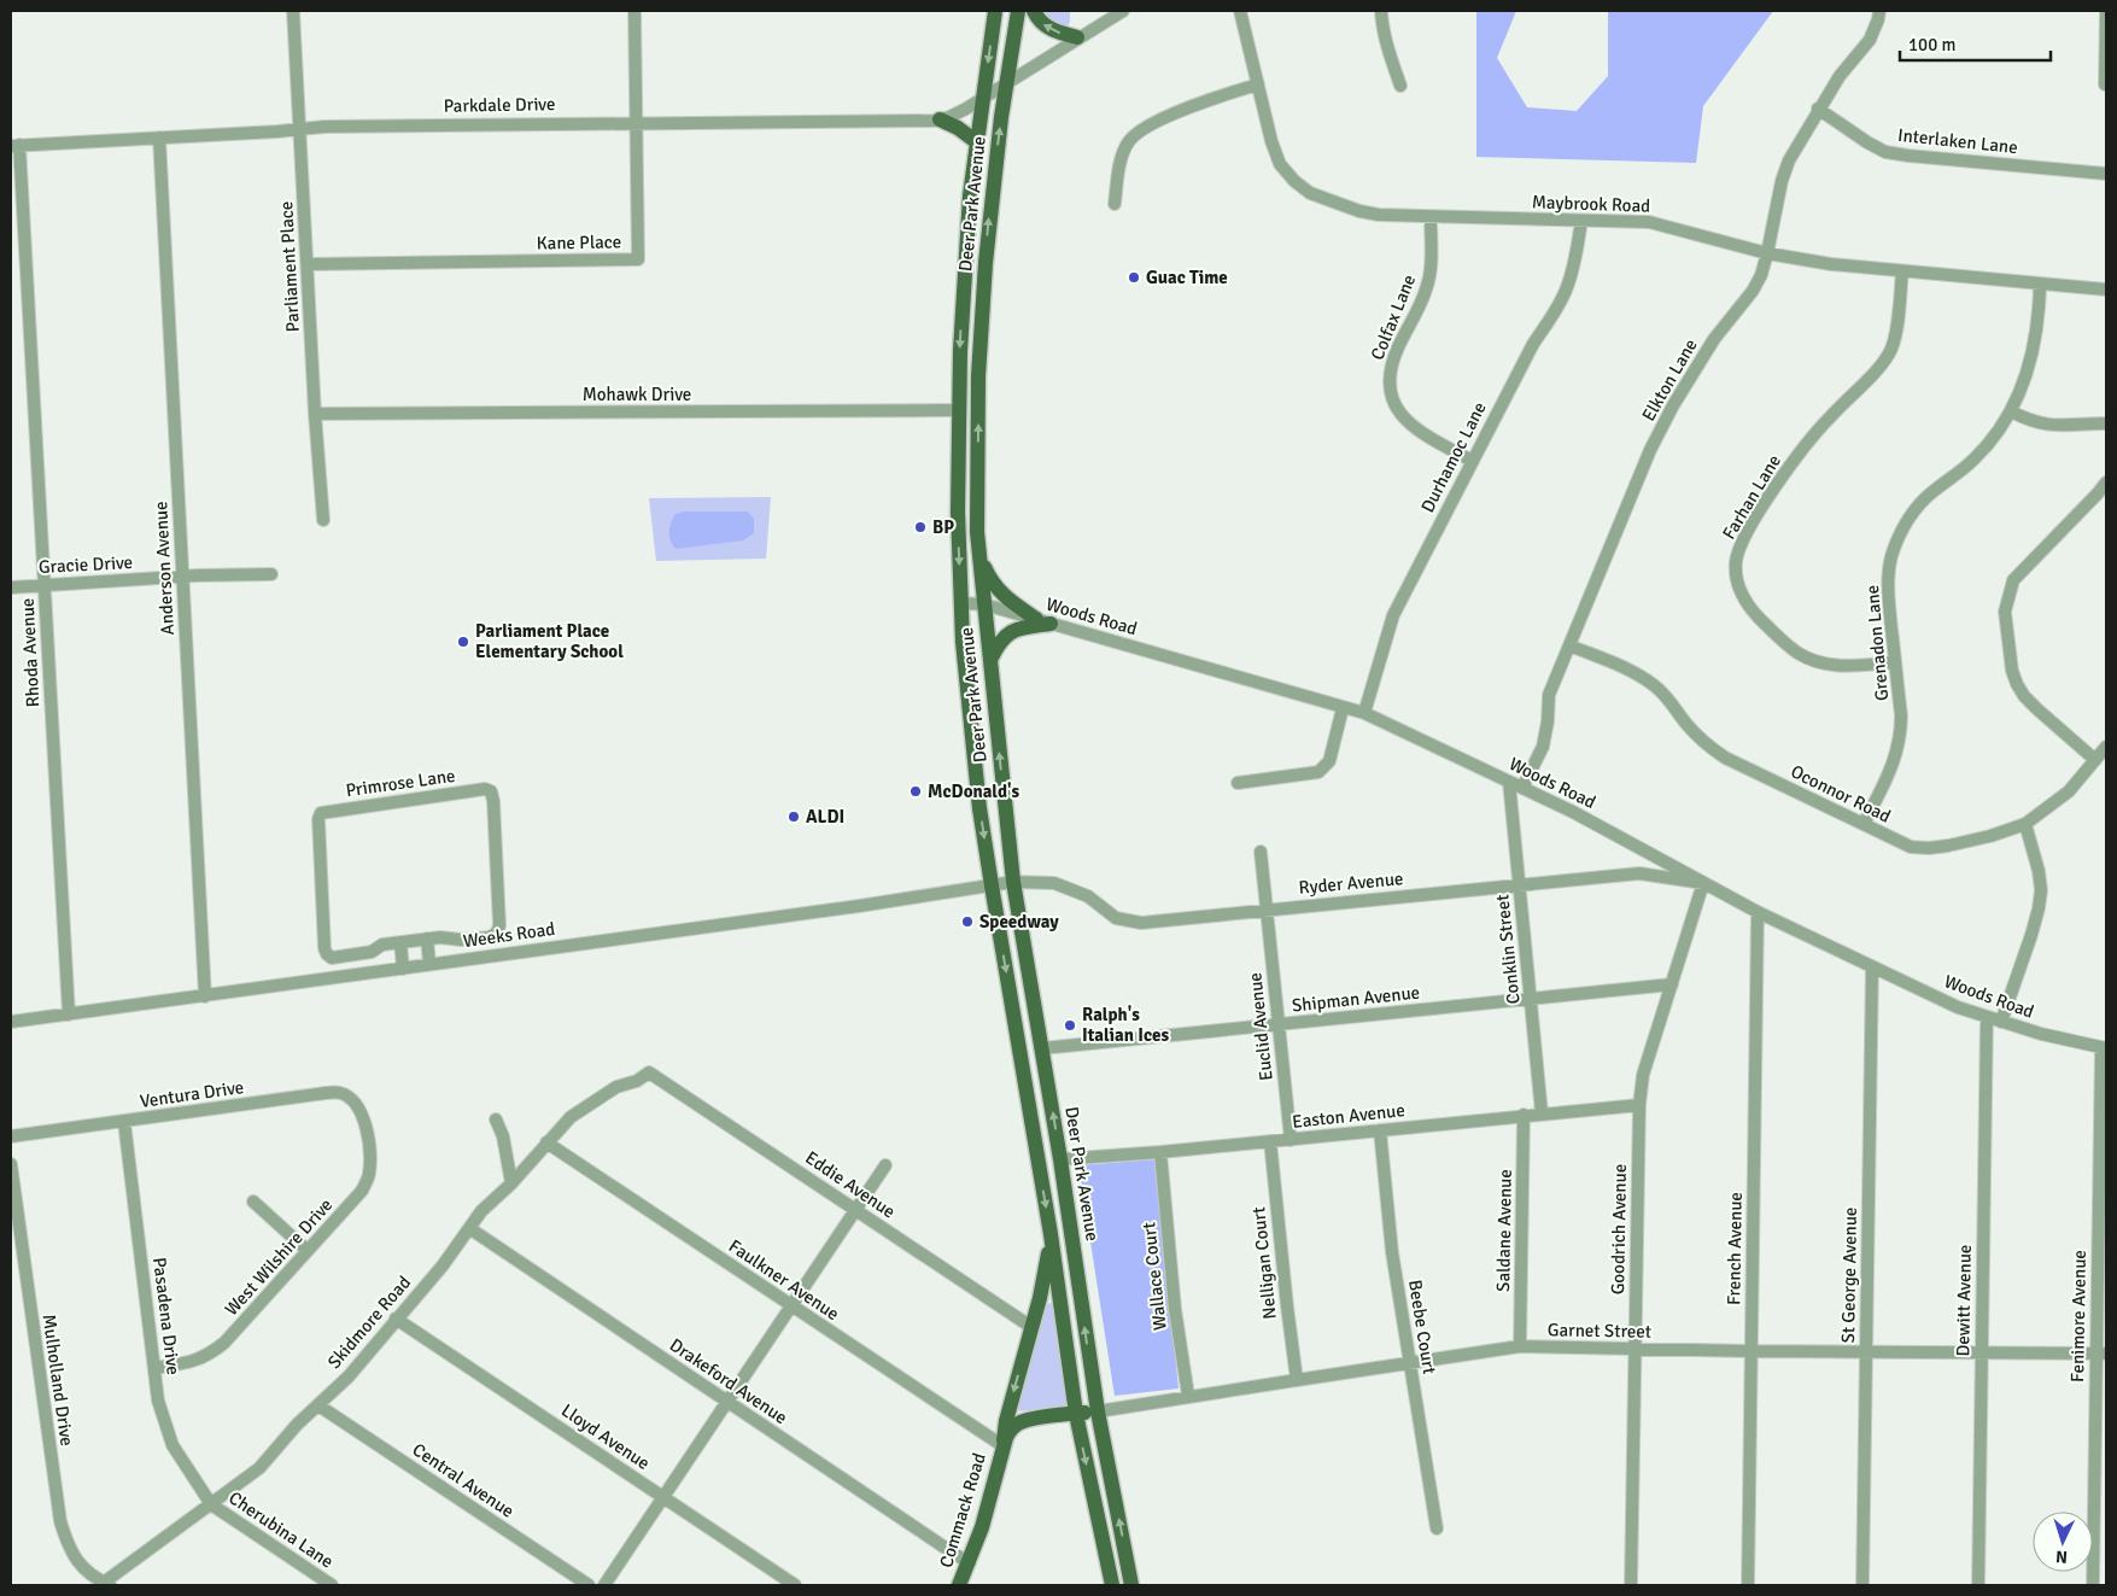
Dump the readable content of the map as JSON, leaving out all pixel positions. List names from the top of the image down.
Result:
{
  "streets": {
    "main road": ["Deer Park Avenue", "Commack Road"],
    "street": [
      "Parkdale Drive",
      "Interlaken Lane",
      "Maybrook Road",
      "Kane Place",
      "Parliament Place",
      "Colfax Lane",
      "Elkton Lane",
      "Mohawk Drive",
      "Durhamoc Lane",
      "Farhan Lane",
      "Gracie Drive",
      "Anderson Avenue",
      "Woods Road",
      "Grenadon Lane",
      "Rhoda Avenue",
      "Primrose Lane",
      "Oconnor Road",
      "Ryder Avenue",
      "Weeks Road",
      "Conklin Street",
      "Shipman Avenue",
      "Euclid Avenue",
      "Ventura Drive",
      "Easton Avenue",
      "Eddie Avenue",
      "Goodrich Avenue",
      "Saldane Avenue",
      "French Avenue",
      "West Wilshire Drive",
      "Nelligan Court",
      "St George Avenue",
      "Wallace Court",
      "Faulkner Avenue",
      "Dewitt Avenue",
      "Pasadena Drive",
      "Fenimore Avenue",
      "Skidmore Road",
      "Beebe Court",
      "Garnet Street",
      "Mulholland Drive",
      "Drakeford Avenue",
      "Lloyd Avenue",
      "Central Avenue",
      "Cherubina Lane"
    ]
  },
  "crossings": [
    ["Parkdale Drive", "Deer Park Avenue"],
    ["Parkdale Drive", "Kane Place"],
    ["Parkdale Drive", "Parliament Place"],
    ["Parkdale Drive", "Anderson Avenue"],
    ["Parkdale Drive", "Rhoda Avenue"],
    ["Interlaken Lane", "Elkton Lane"],
    ["Deer Park Avenue", "Mohawk Drive"],
    ["Deer Park Avenue", "Woods Road"],
    ["Deer Park Avenue", "Ryder Avenue"],
    ["Deer Park Avenue", "Weeks Road"],
    ["Deer Park Avenue", "Shipman Avenue"],
    ["Deer Park Avenue", "Easton Avenue"],
    ["Deer Park Avenue", "Garnet Street"],
    ["Deer Park Avenue", "Commack Road"],
    ["Maybrook Road", "Colfax Lane"],
    ["Maybrook Road", "Elkton Lane"],
    ["Maybrook Road", "Durhamoc Lane"],
    ["Maybrook Road", "Farhan Lane"],
    ["Maybrook Road", "Grenadon Lane"],
    ["Kane Place", "Parliament Place"],
    ["Parliament Place", "Mohawk Drive"],
    ["Colfax Lane", "Durhamoc Lane"],
    ["Elkton Lane", "Woods Road"],
    ["Elkton Lane", "Oconnor Road"],
    ["Durhamoc Lane", "Woods Road"],
    ["Farhan Lane", "Grenadon Lane"],
    ["Gracie Drive", "Anderson Avenue"],
    ["Gracie Drive", "Rhoda Avenue"],
    ["Anderson Avenue", "Weeks Road"],
    ["Woods Road", "Ryder Avenue"],
    ["Woods Road", "Conklin Street"],
    ["Woods Road", "Goodrich Avenue"],
    ["Woods Road", "French Avenue"],
    ["Woods Road", "St George Avenue"],
    ["Woods Road", "Dewitt Avenue"],
    ["Woods Road", "Fenimore Avenue"],
    ["Grenadon Lane", "Oconnor Road"],
    ["Rhoda Avenue", "Weeks Road"],
    ["Ryder Avenue", "Weeks Road"],
    ["Ryder Avenue", "Conklin Street"],
    ["Ryder Avenue", "Euclid Avenue"],
    ["Ryder Avenue", "Goodrich Avenue"],
    ["Conklin Street", "Shipman Avenue"],
    ["Conklin Street", "Easton Avenue"],
    ["Shipman Avenue", "Euclid Avenue"],
    ["Shipman Avenue", "Goodrich Avenue"],
    ["Euclid Avenue", "Easton Avenue"],
    ["Ventura Drive", "West Wilshire Drive"],
    ["Ventura Drive", "Pasadena Drive"],
    ["Easton Avenue", "Goodrich Avenue"],
    ["Easton Avenue", "Saldane Avenue"],
    ["Easton Avenue", "Nelligan Court"],
    ["Easton Avenue", "Wallace Court"],
    ["Easton Avenue", "Beebe Court"],
    ["Eddie Avenue", "Skidmore Road"],
    ["Eddie Avenue", "Commack Road"],
    ["Goodrich Avenue", "Garnet Street"],
    ["Saldane Avenue", "Garnet Street"],
    ["French Avenue", "Garnet Street"],
    ["West Wilshire Drive", "Pasadena Drive"],
    ["Nelligan Court", "Garnet Street"],
    ["St George Avenue", "Garnet Street"],
    ["Wallace Court", "Garnet Street"],
    ["Faulkner Avenue", "Skidmore Road"],
    ["Faulkner Avenue", "Commack Road"],
    ["Dewitt Avenue", "Garnet Street"],
    ["Pasadena Drive", "Skidmore Road"],
    ["Pasadena Drive", "Cherubina Lane"],
    ["Fenimore Avenue", "Garnet Street"],
    ["Skidmore Road", "Mulholland Drive"],
    ["Skidmore Road", "Drakeford Avenue"],
    ["Skidmore Road", "Lloyd Avenue"],
    ["Skidmore Road", "Central Avenue"],
    ["Skidmore Road", "Cherubina Lane"],
    ["Beebe Court", "Garnet Street"],
    ["Garnet Street", "Commack Road"],
    ["Drakeford Avenue", "Commack Road"]
  ],
  "places": [
    "Guac Time",
    "BP",
    "Parliament Place Elementary School",
    "McDonald's",
    "ALDI",
    "Speedway",
    "Ralph's Italian Ices"
  ],
  "scale_bar": "100 m",
  "north": "bottom"
}
